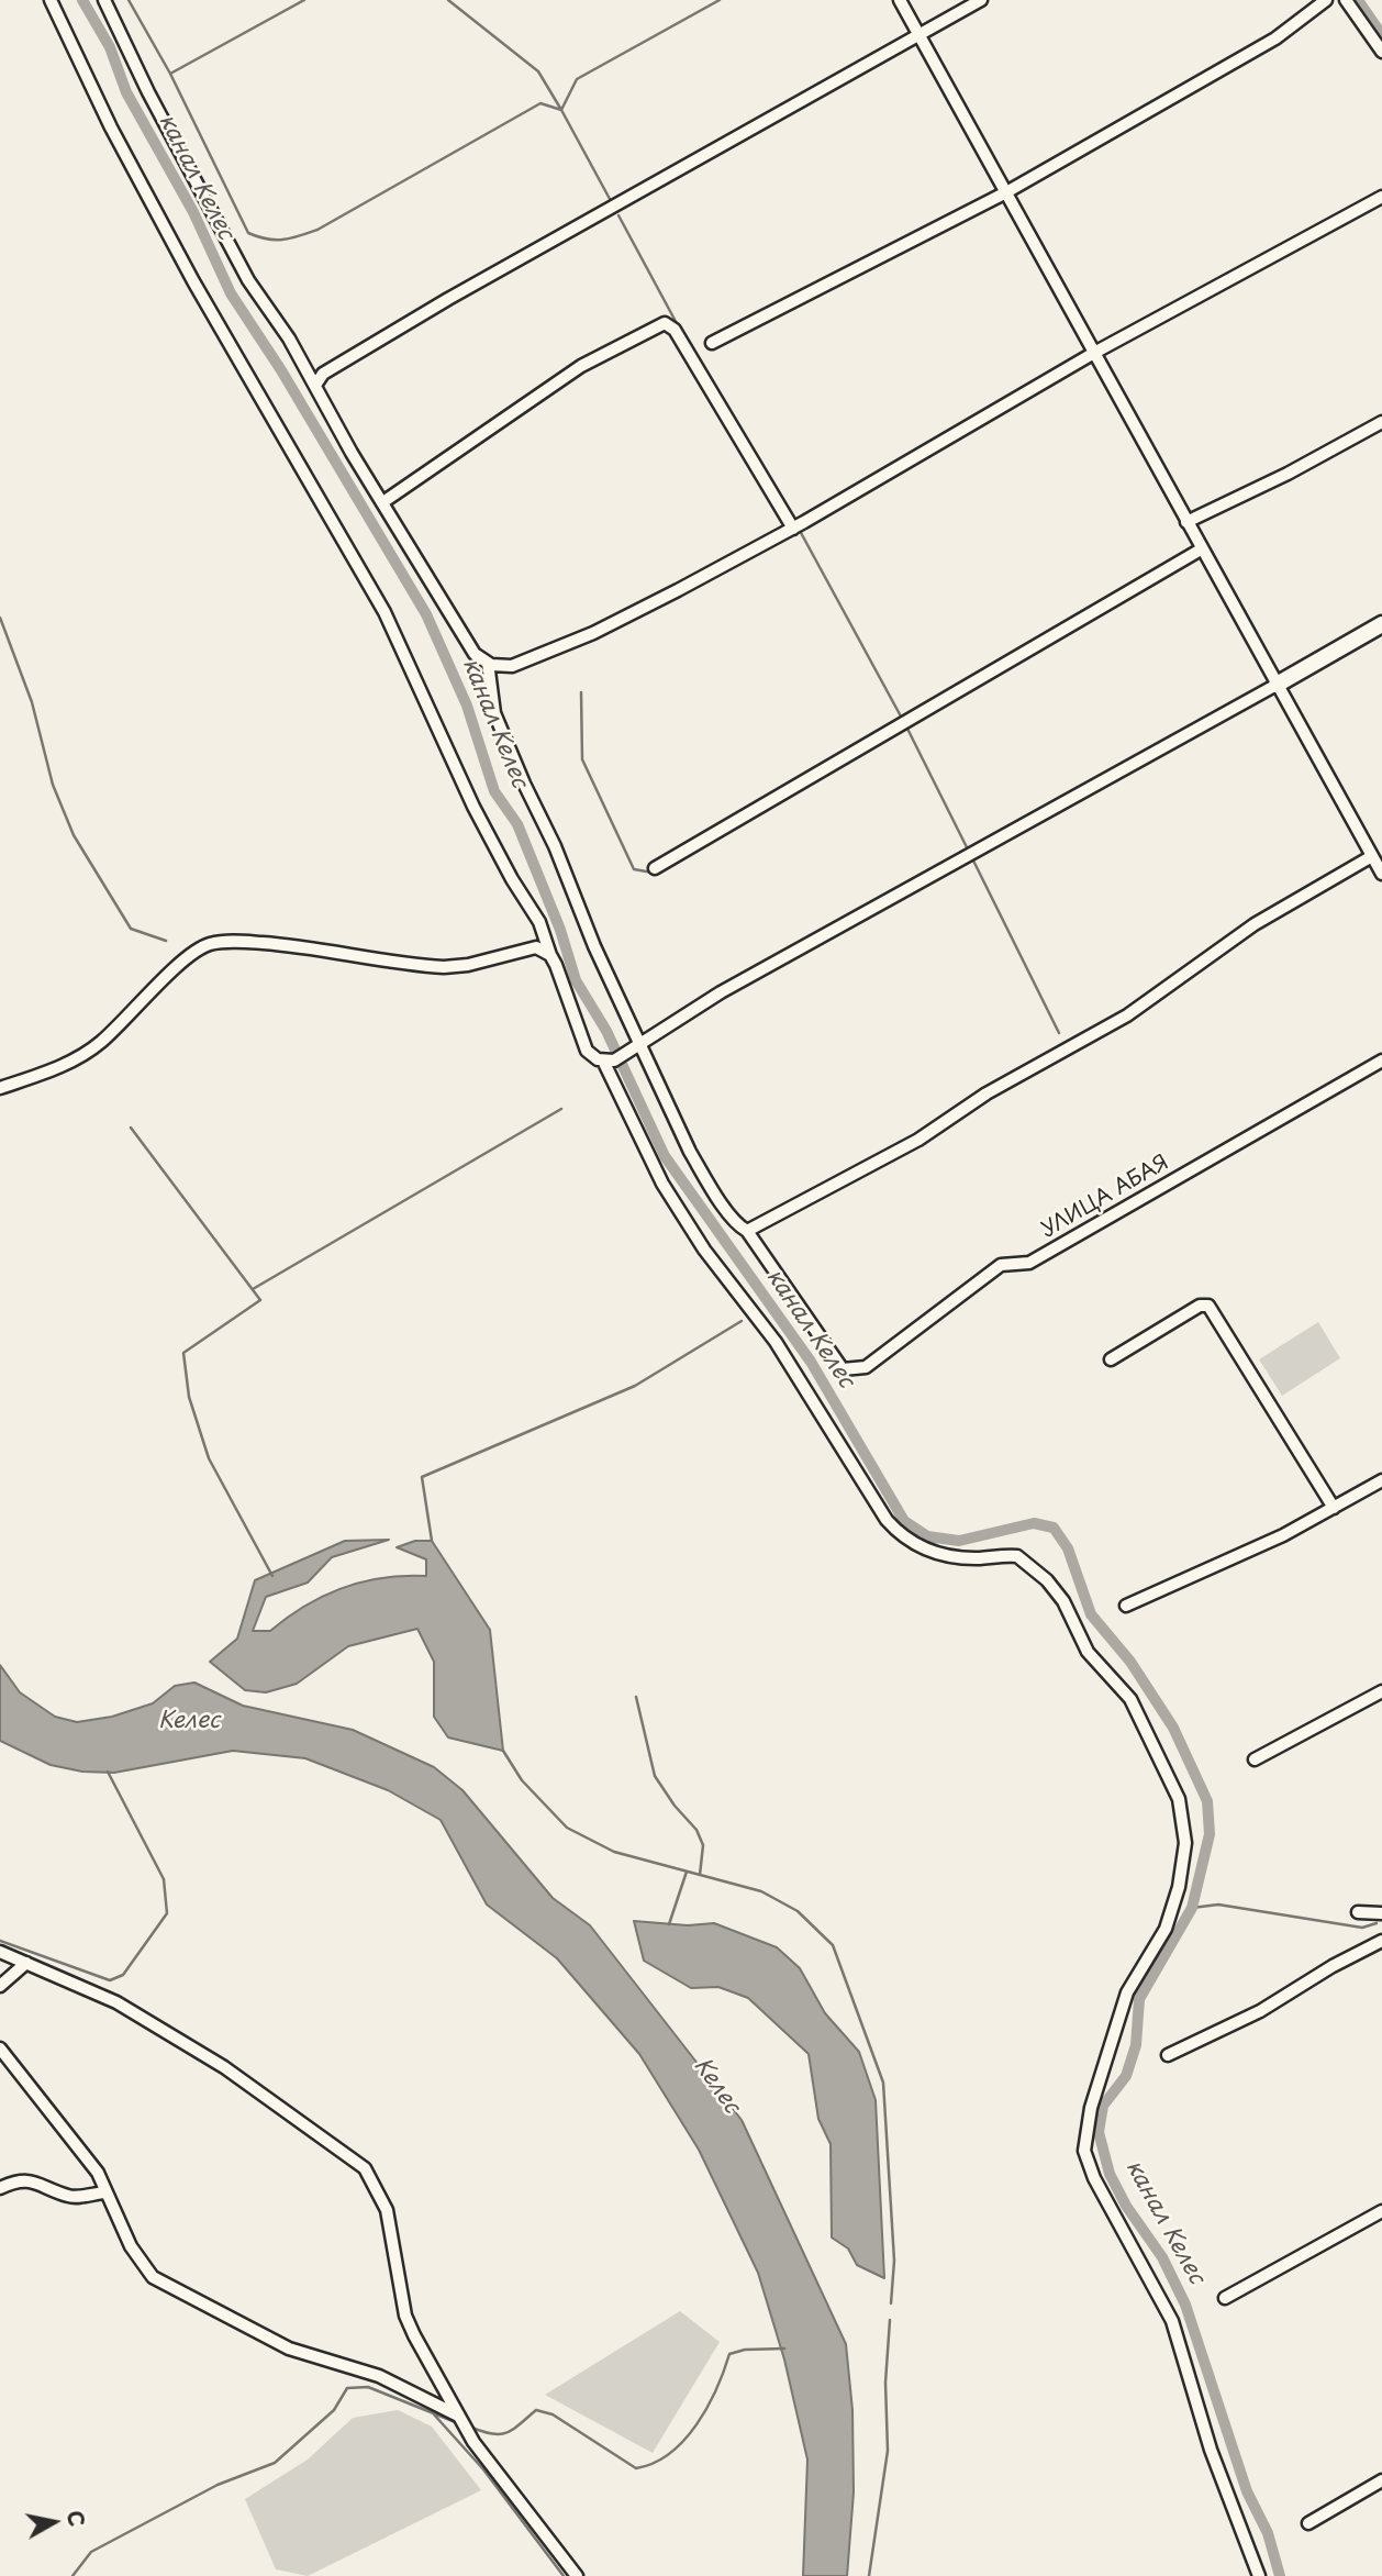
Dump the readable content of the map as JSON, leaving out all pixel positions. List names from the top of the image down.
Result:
{
  "streets": {
    "street": ["УЛИЦА АБАЯ"]
  },
  "water": ["канал Келес", "Келес"],
  "north": "right"
}
